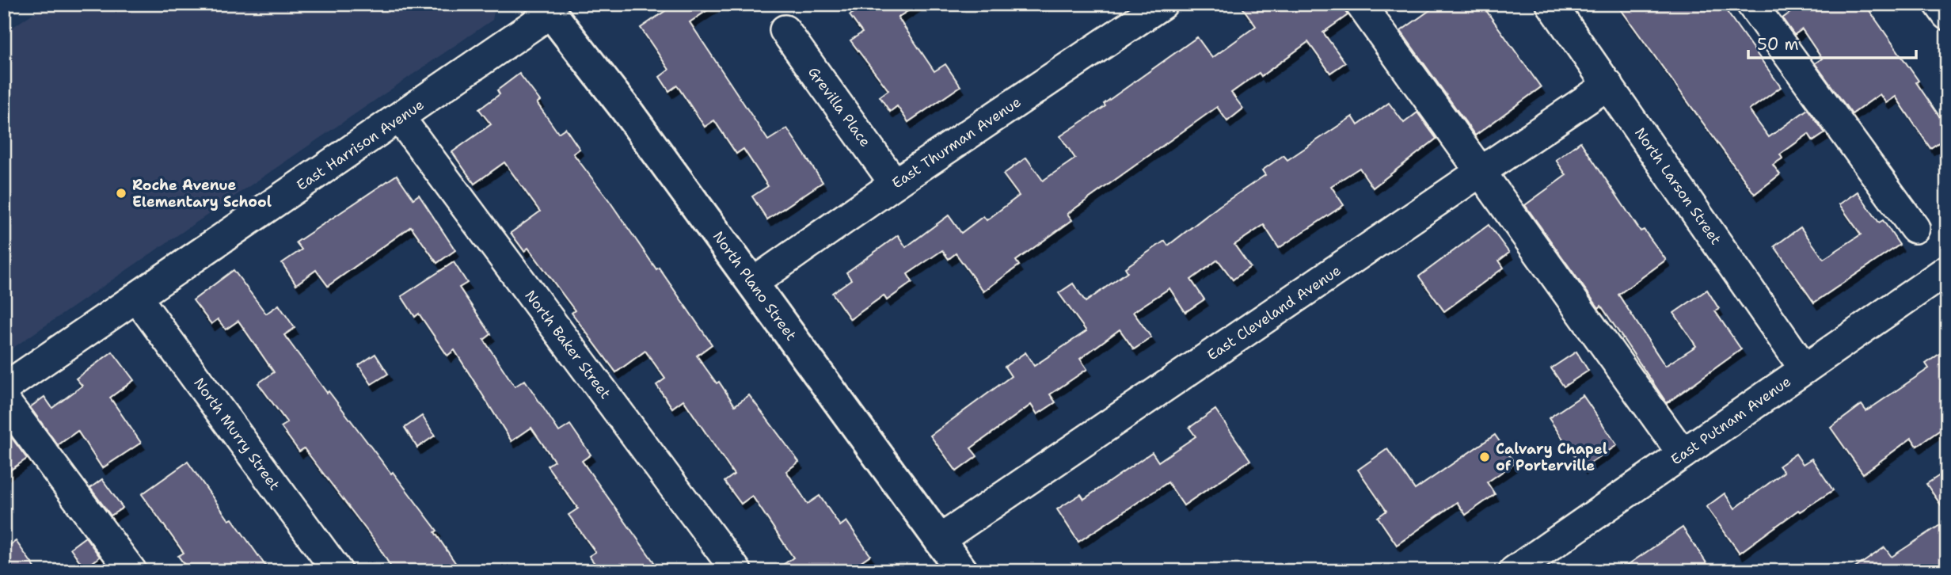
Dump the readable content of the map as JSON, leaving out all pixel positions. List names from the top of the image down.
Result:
{
  "streets": {
    "main road": ["North Plano Street"],
    "street": [
      "Grevilla Place",
      "East Thurman Avenue",
      "East Harrison Avenue",
      "North Larson Street",
      "East Cleveland Avenue",
      "North Baker Street",
      "East Putnam Avenue",
      "North Murry Street"
    ]
  },
  "crossings": [
    ["Grevilla Place", "East Thurman Avenue"],
    ["East Thurman Avenue", "North Plano Street"],
    ["East Harrison Avenue", "North Plano Street"],
    ["East Harrison Avenue", "North Baker Street"],
    ["East Harrison Avenue", "North Murry Street"],
    ["North Larson Street", "East Cleveland Avenue"],
    ["North Larson Street", "East Putnam Avenue"],
    ["North Plano Street", "East Cleveland Avenue"]
  ],
  "places": ["Roche Avenue Elementary School", "Calvary Chapel of Porterville"],
  "scale_bar": "50 m"
}
